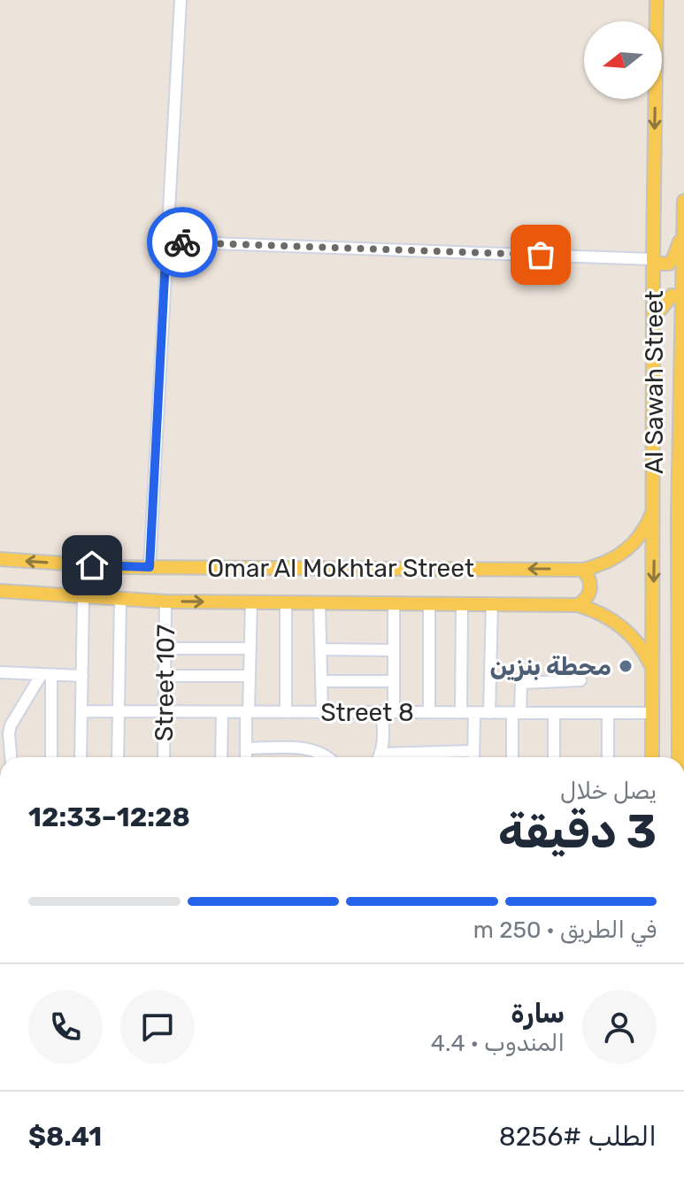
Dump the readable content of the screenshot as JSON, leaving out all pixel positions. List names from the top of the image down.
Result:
{
  "streets": {
    "main road": ["Al Sawah Street", "Omar Al Mokhtar Street"],
    "street": ["Street 107", "Street 8"]
  },
  "crossings": [
    ["Al Sawah Street", "Omar Al Mokhtar Street"],
    ["Al Sawah Street", "Street 8"],
    ["Omar Al Mokhtar Street", "Street 107"],
    ["Street 107", "Street 8"]
  ],
  "places": ["محطة بنزين"],
  "north": "left",
  "page": {
    "heading": ["3 دقيقة", "يصل خلال", "12:28–12:33"],
    "panel": [
      "سارة",
      "المندوب · 4.4",
      "الطلب #8256",
      "$8.41"
    ],
    "bar": "في الطريق · 250 m"
  }
}
